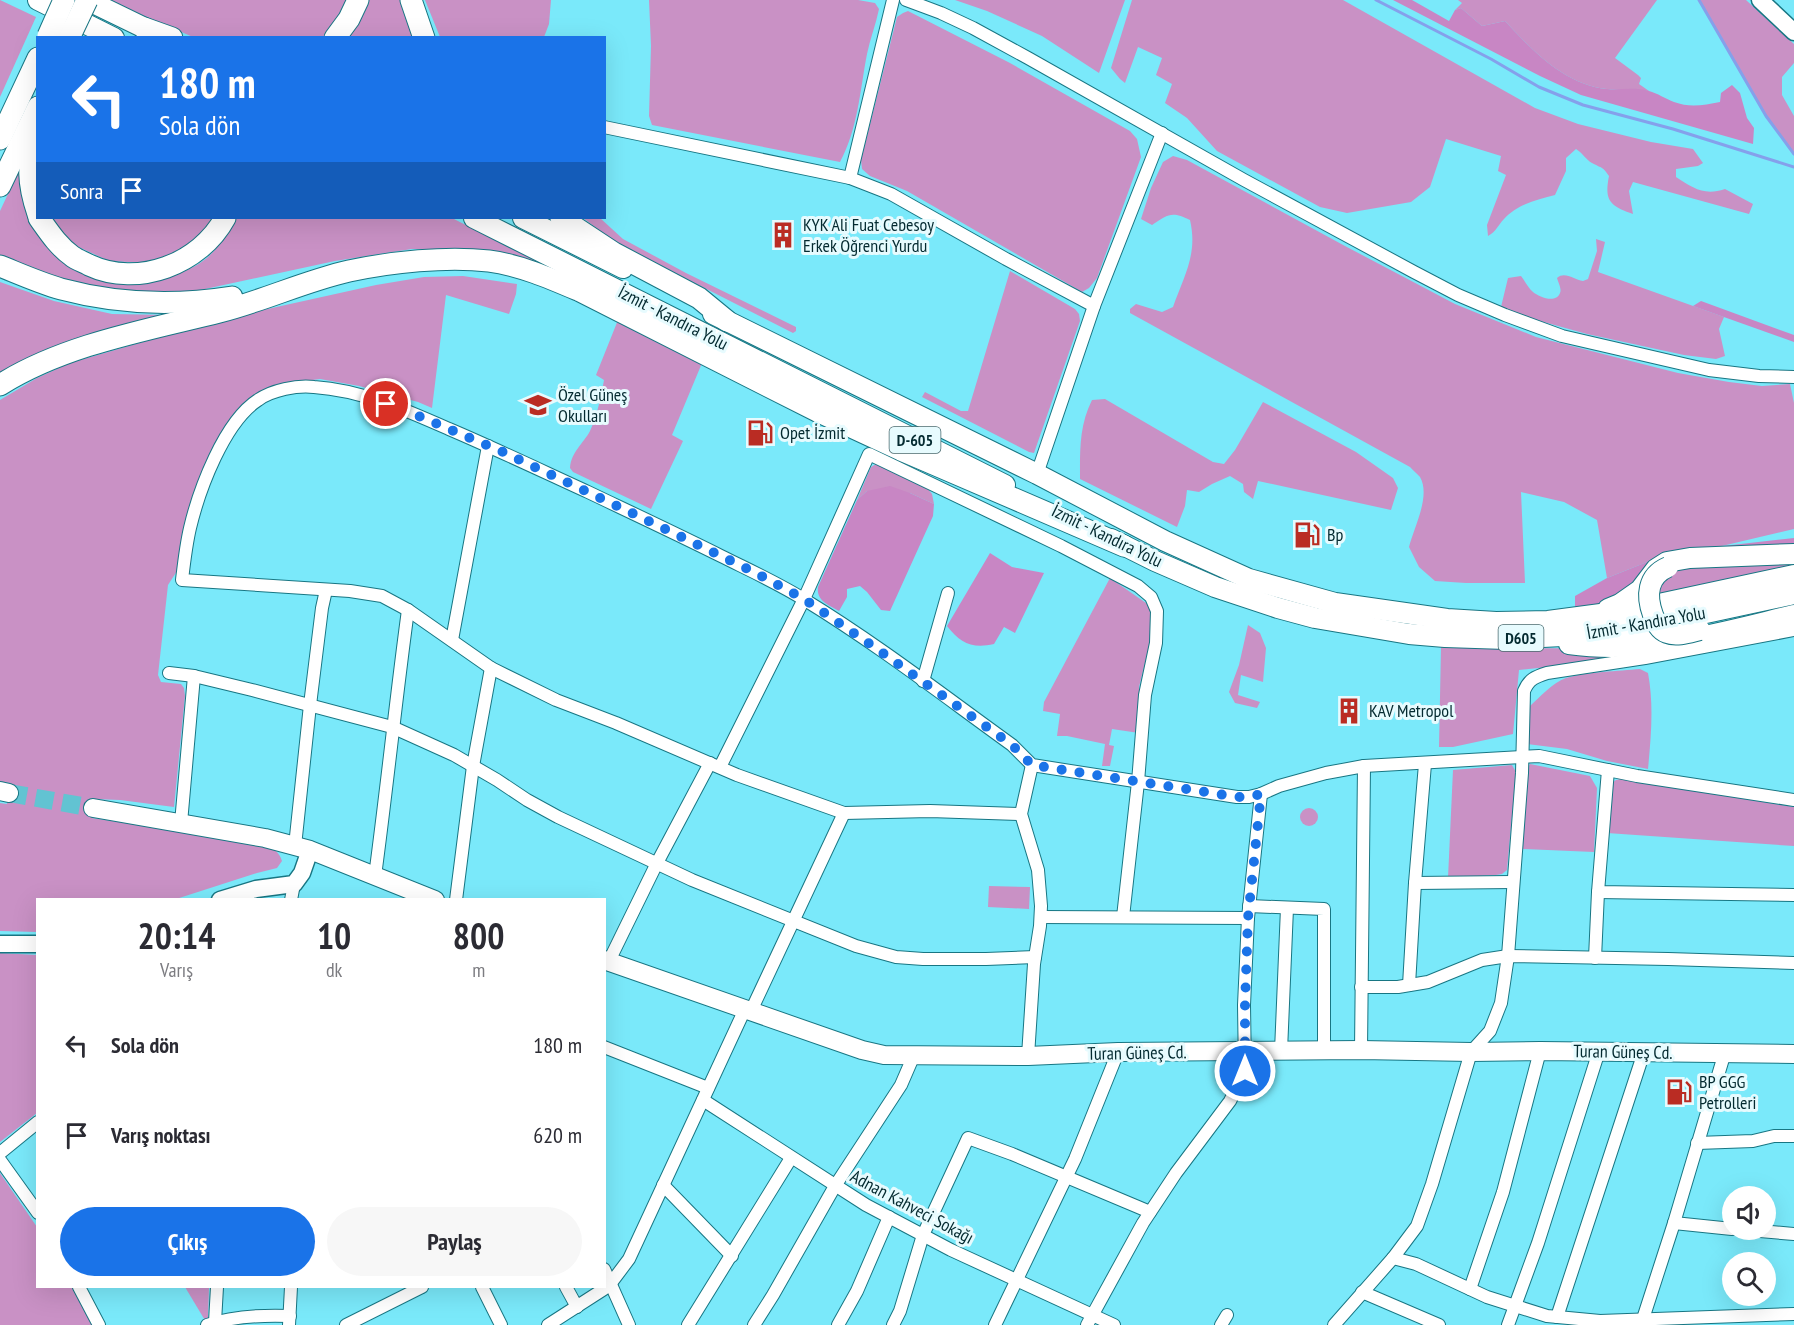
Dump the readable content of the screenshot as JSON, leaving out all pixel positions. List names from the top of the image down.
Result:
{
  "streets": {
    "highway": ["İzmit - Kandıra Yolu", "D-605", "D605"],
    "main road": ["Turan Güneş Cd."],
    "street": ["Adnan Kahveci Sokağı"]
  },
  "places": {
    "building": ["KYK Ali Fuat Cebesoy Erkek Öğrenci Yurdu", "KAV Metropol"],
    "school or university": ["Özel Güneş Okulları"],
    "fuel station": ["Opet İzmit", "Bp", "BP GGG Petrolleri"]
  },
  "page": {
    "turn": ["180 m", "Sola dön"],
    "then": "Sonra",
    "eta": [
      "20:14",
      "Varış",
      "10",
      "dk",
      "800",
      "m"
    ],
    "list": [
      {
        "name": "Sola dön",
        "value": "180 m"
      },
      {
        "name": "Varış noktası",
        "value": "620 m"
      }
    ],
    "buttons": ["Çıkış", "Paylaş"]
  }
}
